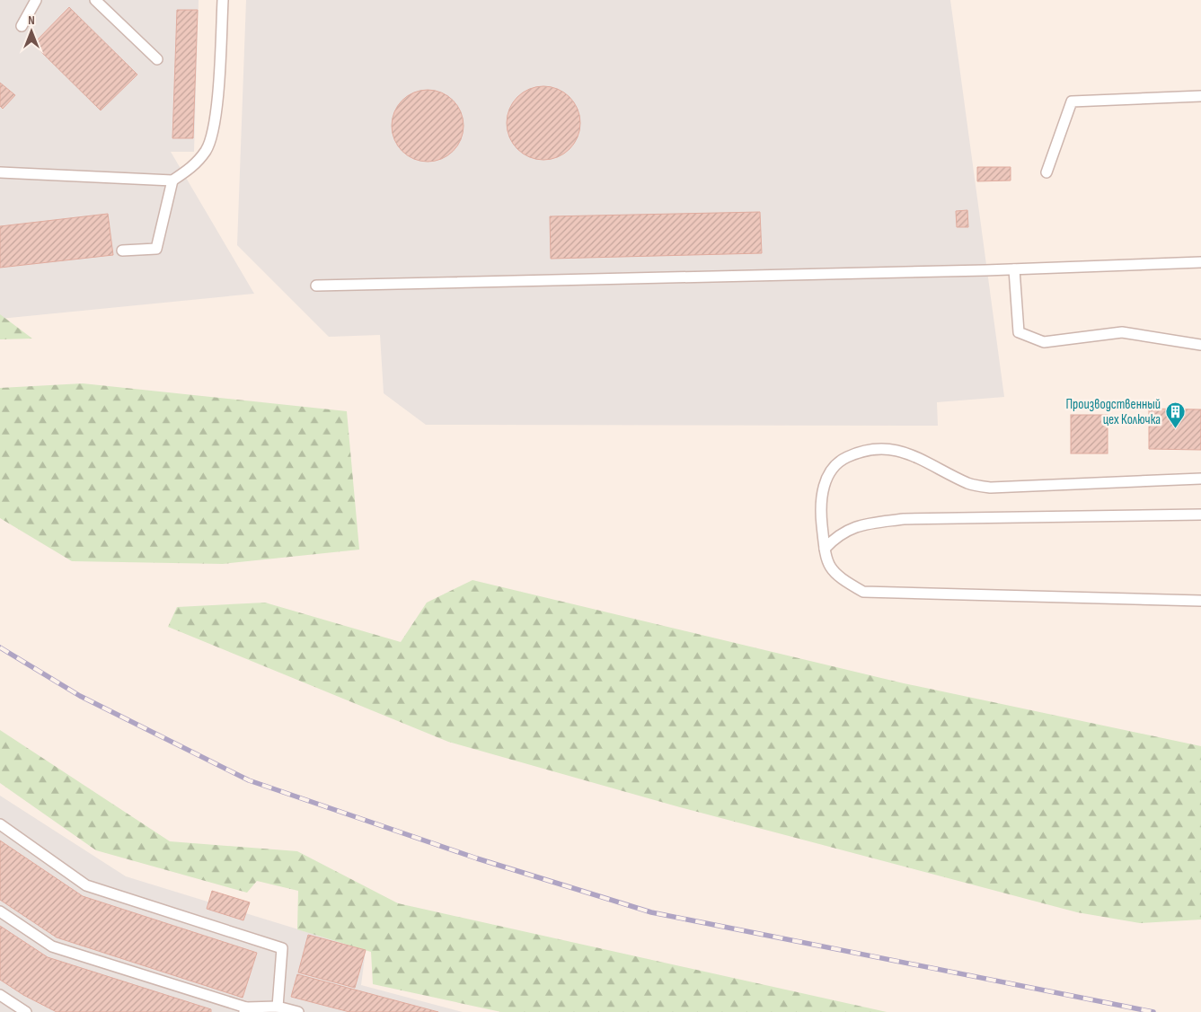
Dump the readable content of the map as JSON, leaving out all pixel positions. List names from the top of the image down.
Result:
{
  "places": {
    "building": ["Производственный цех Колючка"]
  },
  "north": "top"
}
